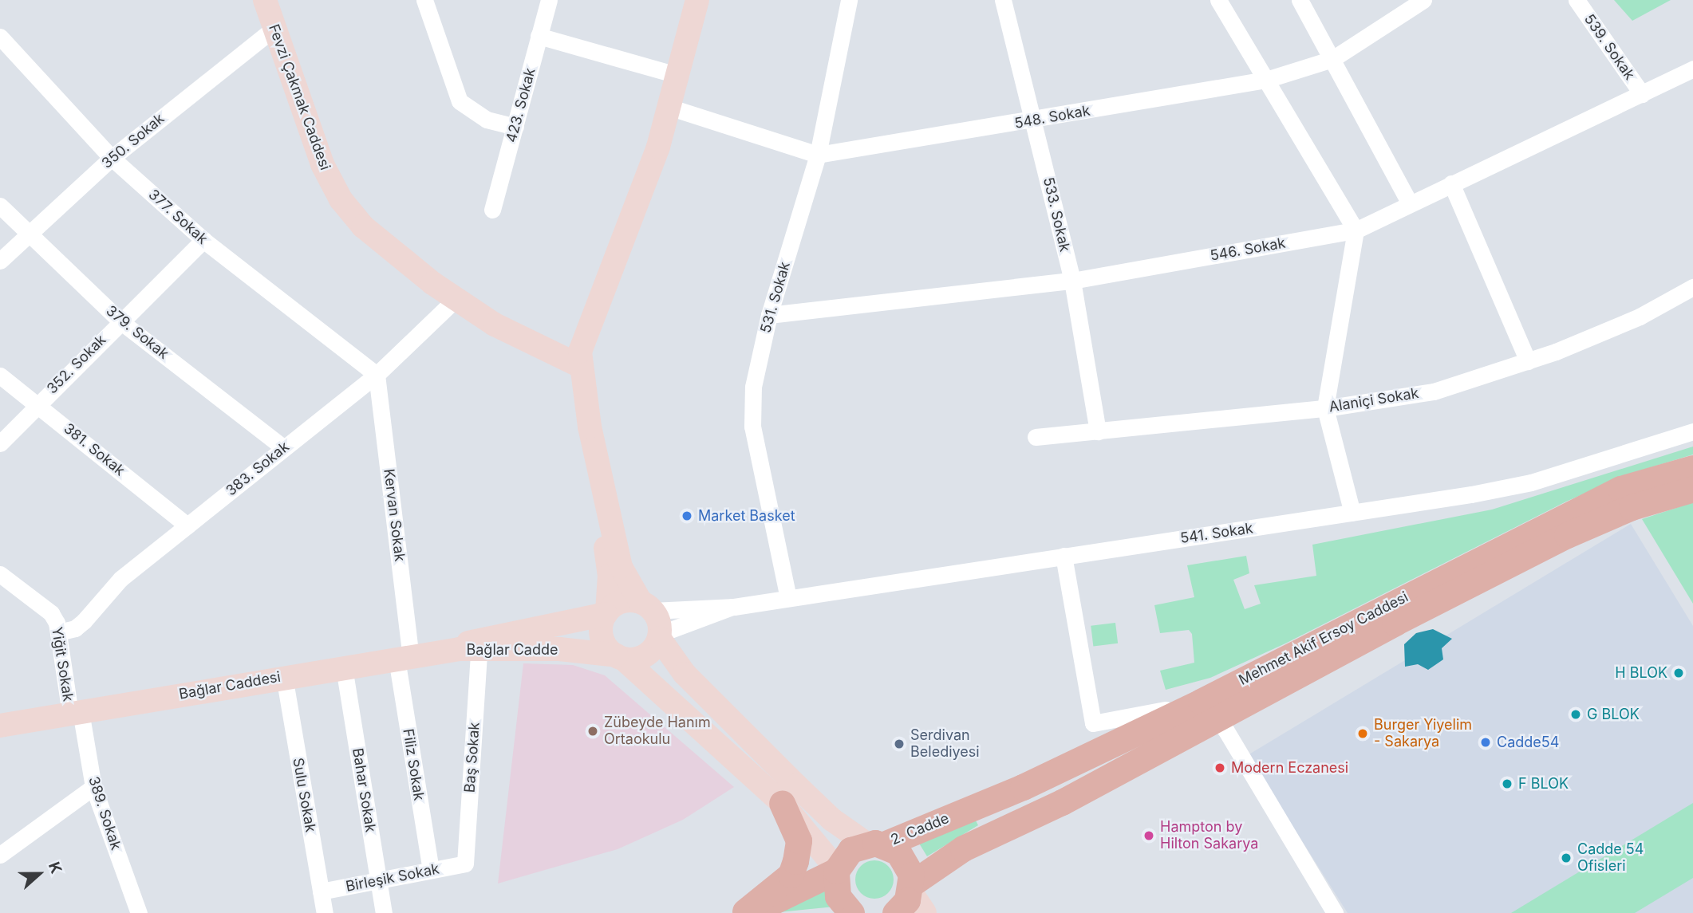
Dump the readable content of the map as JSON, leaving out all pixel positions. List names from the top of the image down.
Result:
{
  "streets": {
    "main road": [
      "Fevzi Çakmak Caddesi",
      "Mehmet Akif Ersoy Caddesi",
      "Bağlar Cadde",
      "Bağlar Caddesi",
      "2. Cadde"
    ],
    "street": [
      "539. Sokak",
      "423. Sokak",
      "548. Sokak",
      "350. Sokak",
      "533. Sokak",
      "377. Sokak",
      "546. Sokak",
      "531. Sokak",
      "379. Sokak",
      "352. Sokak",
      "Alaniçi Sokak",
      "381. Sokak",
      "383. Sokak",
      "Kervan Sokak",
      "541. Sokak",
      "Yiğit Sokak",
      "Baş Sokak",
      "Filiz Sokak",
      "Bahar Sokak",
      "Sulu Sokak",
      "389. Sokak",
      "Birleşik Sokak"
    ]
  },
  "crossings": [
    ["539. Sokak", "546. Sokak"],
    ["Fevzi Çakmak Caddesi", "350. Sokak"],
    ["Fevzi Çakmak Caddesi", "383. Sokak"],
    ["548. Sokak", "533. Sokak"],
    ["548. Sokak", "531. Sokak"],
    ["350. Sokak", "377. Sokak"],
    ["350. Sokak", "379. Sokak"],
    ["533. Sokak", "546. Sokak"],
    ["533. Sokak", "Alaniçi Sokak"],
    ["377. Sokak", "352. Sokak"],
    ["377. Sokak", "383. Sokak"],
    ["377. Sokak", "Kervan Sokak"],
    ["546. Sokak", "531. Sokak"],
    ["531. Sokak", "541. Sokak"],
    ["379. Sokak", "352. Sokak"],
    ["379. Sokak", "383. Sokak"],
    ["352. Sokak", "381. Sokak"],
    ["381. Sokak", "383. Sokak"],
    ["383. Sokak", "Kervan Sokak"],
    ["383. Sokak", "Yiğit Sokak"],
    ["Kervan Sokak", "Bağlar Caddesi"],
    ["Kervan Sokak", "Filiz Sokak"],
    ["Mehmet Akif Ersoy Caddesi", "2. Cadde"],
    ["Bağlar Cadde", "Bağlar Caddesi"],
    ["Bağlar Cadde", "Baş Sokak"],
    ["Yiğit Sokak", "Bağlar Caddesi"],
    ["Yiğit Sokak", "389. Sokak"],
    ["Bağlar Caddesi", "Baş Sokak"],
    ["Bağlar Caddesi", "Filiz Sokak"],
    ["Bağlar Caddesi", "Bahar Sokak"],
    ["Bağlar Caddesi", "Sulu Sokak"],
    ["Bağlar Caddesi", "389. Sokak"],
    ["Baş Sokak", "Birleşik Sokak"],
    ["Filiz Sokak", "Birleşik Sokak"],
    ["Bahar Sokak", "Birleşik Sokak"],
    ["Sulu Sokak", "Birleşik Sokak"]
  ],
  "places": [
    "Market Basket",
    "H BLOK",
    "G BLOK",
    "Zübeyde Hanım Ortaokulu",
    "Burger Yiyelim - Sakarya",
    "Cadde54",
    "Serdivan Belediyesi",
    "Modern Eczanesi",
    "F BLOK",
    "Hampton by Hilton Sakarya",
    "Cadde 54 Ofisleri"
  ],
  "north": "right"
}
